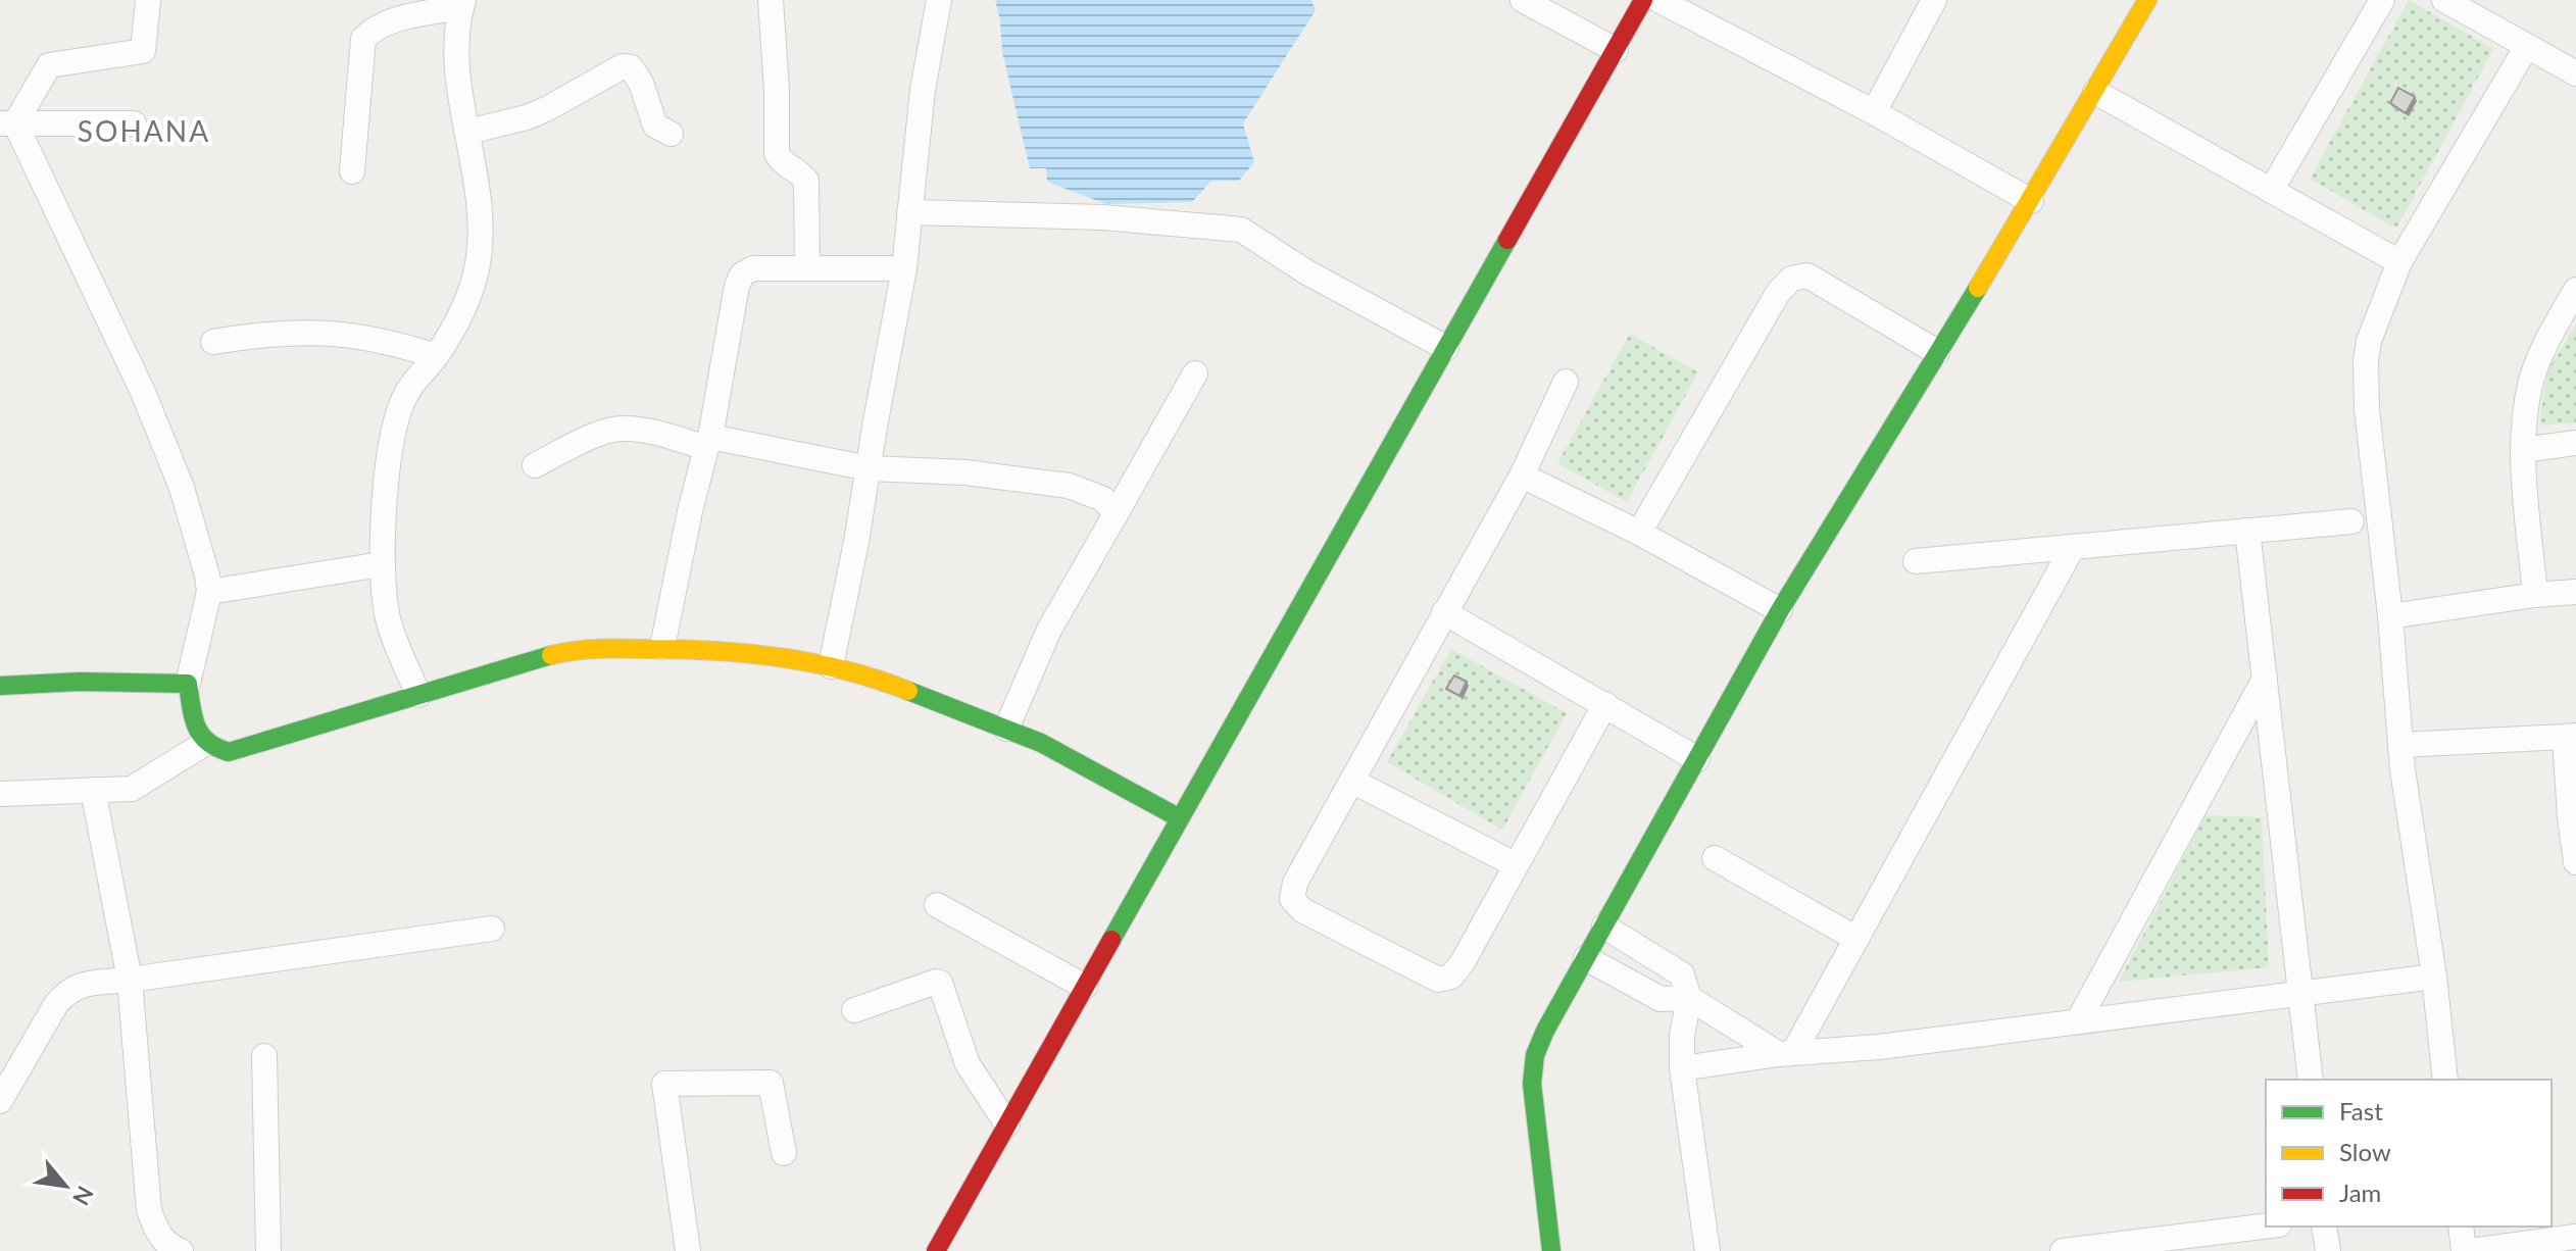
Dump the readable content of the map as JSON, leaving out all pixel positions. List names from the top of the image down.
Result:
{
  "districts": ["SOHANA"],
  "legend": ["Fast", "Slow", "Jam"],
  "north": "bottom right"
}
